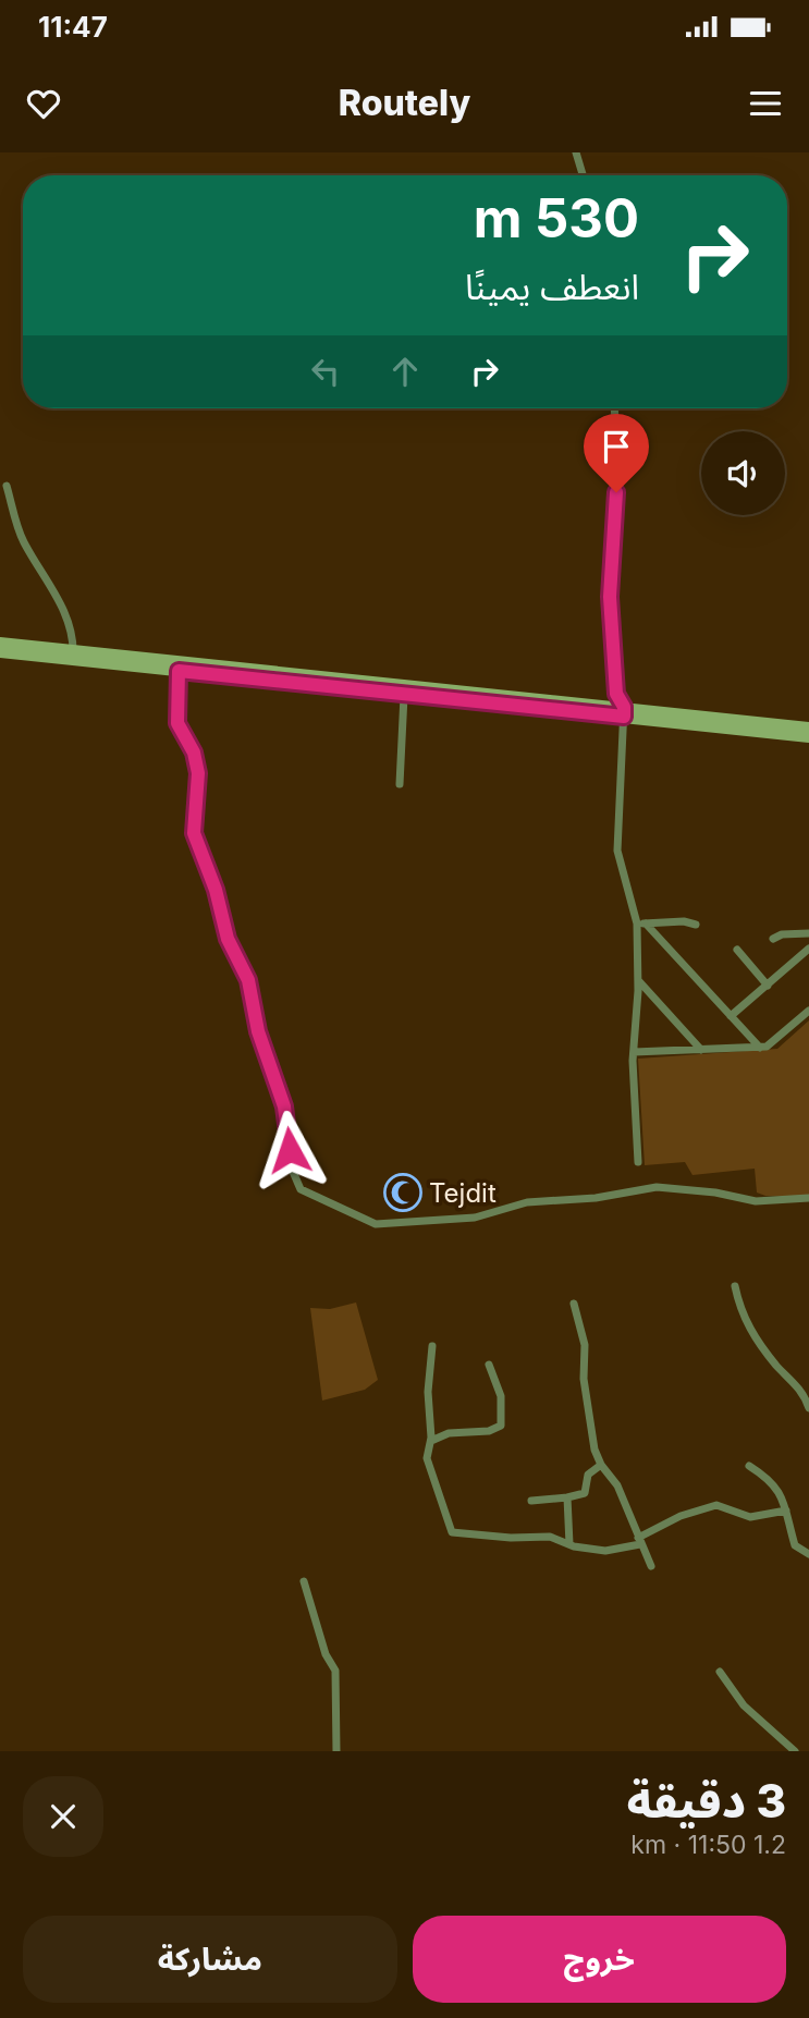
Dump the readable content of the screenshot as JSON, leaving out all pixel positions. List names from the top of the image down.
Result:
{
  "places": {
    "mosque": ["Tejdit"]
  },
  "page": {
    "status": "11:47",
    "header": "Routely",
    "turn": ["530 m", "انعطف يمينًا"],
    "heading": ["3 دقيقة", "1.2 km · 11:50"],
    "buttons": ["خروج", "مشاركة"]
  }
}
